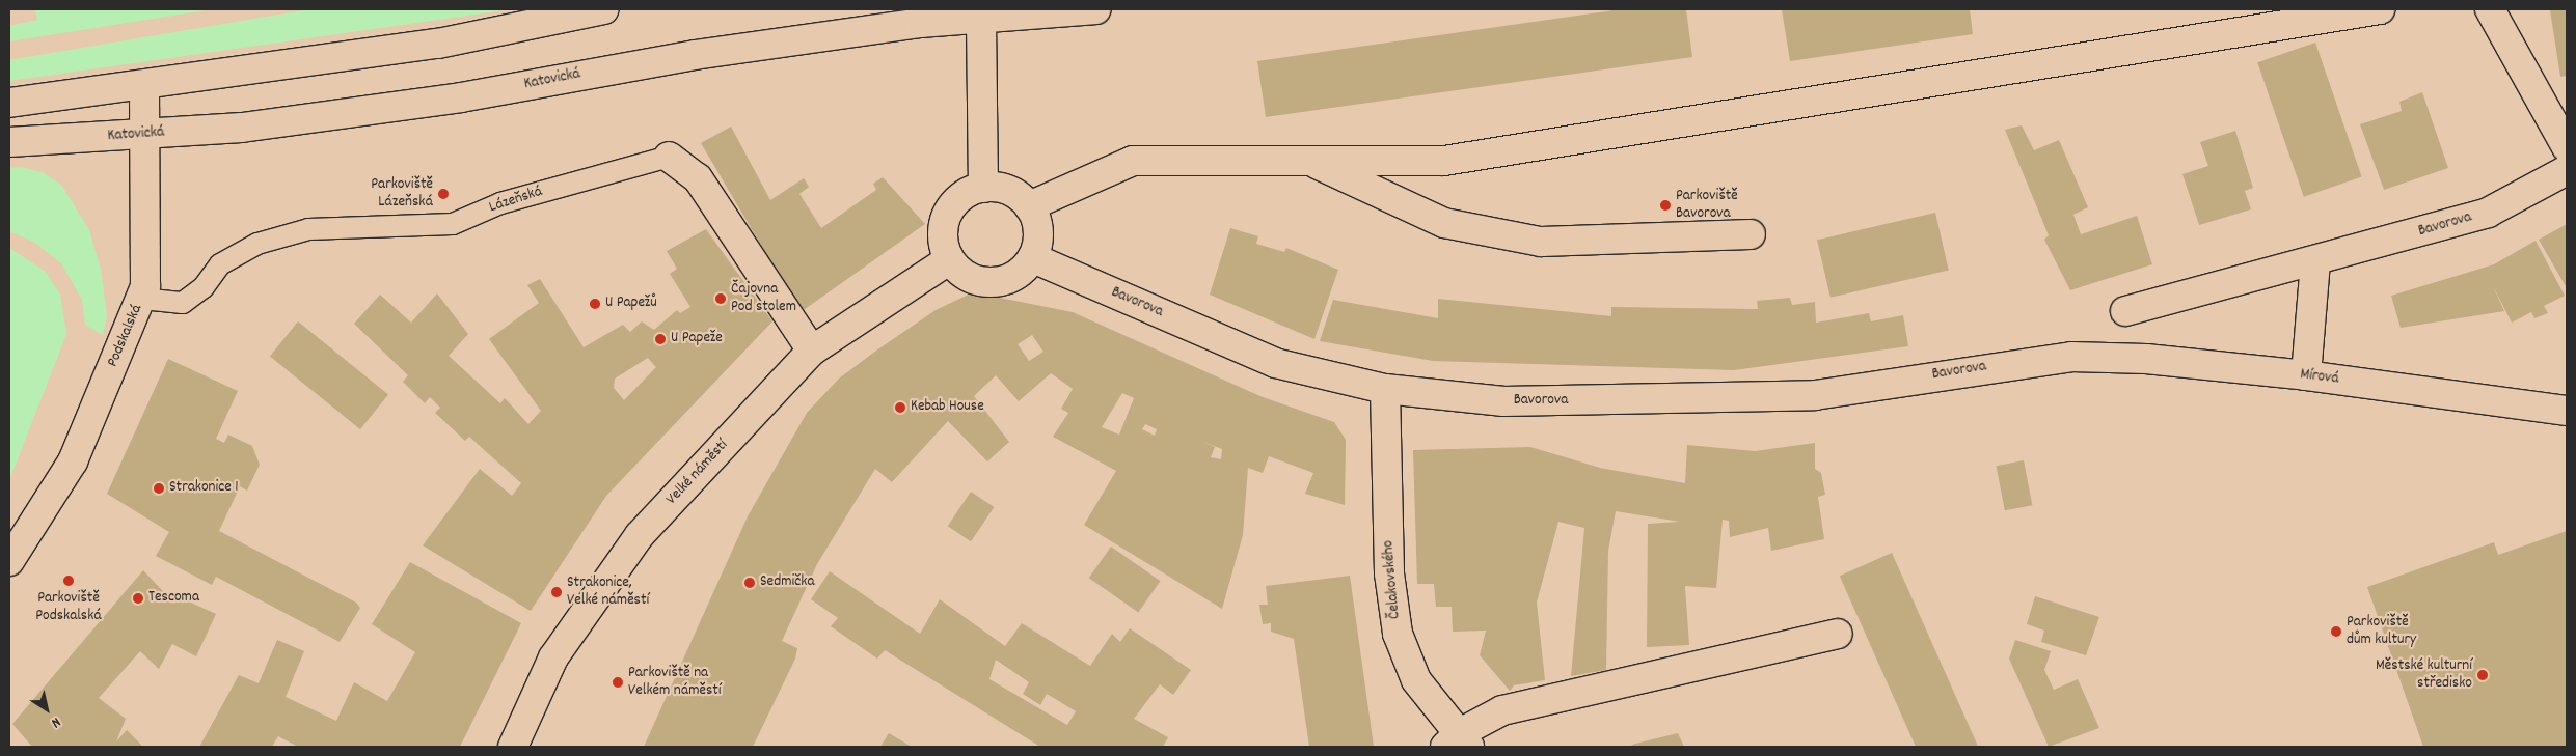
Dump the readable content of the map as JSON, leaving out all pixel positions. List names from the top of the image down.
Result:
{
  "streets": {
    "street": [
      "Katovická",
      "Lázeňská",
      "Bavorova",
      "Podskalská",
      "Mírová",
      "Velké náměstí",
      "Čelakovského"
    ]
  },
  "crossings": [
    ["Katovická", "Podskalská"],
    ["Lázeňská", "Podskalská"],
    ["Lázeňská", "Velké náměstí"],
    ["Bavorova", "Mírová"],
    ["Bavorova", "Velké náměstí"],
    ["Bavorova", "Čelakovského"]
  ],
  "places": [
    "Parkoviště Lázeňská",
    "Parkoviště Bavorova",
    "Čajovna Pod stolem",
    "U Papežů",
    "U Papeže",
    "Kebab House",
    "Strakonice 1",
    "Parkoviště Podskalská",
    "Sedmička",
    "Strakonice, Velké náměstí",
    "Tescoma",
    "Parkoviště dům kultury",
    "Městské kulturní středisko",
    "Parkoviště na Velkém náměstí"
  ],
  "north": "bottom right"
}
